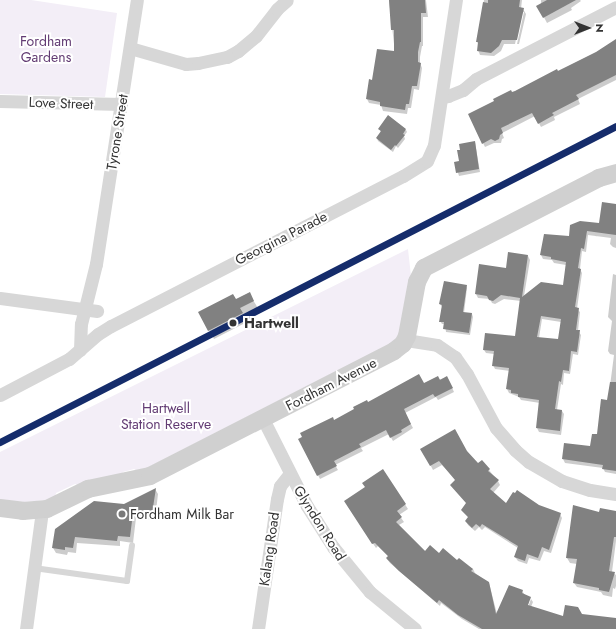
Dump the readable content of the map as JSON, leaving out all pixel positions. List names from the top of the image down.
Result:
{
  "streets": {
    "street": [
      "Love Street",
      "Tyrone Street",
      "Georgina Parade",
      "Fordham Avenue",
      "Glyndon Road",
      "Kalang Road"
    ]
  },
  "crossings": [
    ["Love Street", "Tyrone Street"],
    ["Tyrone Street", "Georgina Parade"],
    ["Fordham Avenue", "Glyndon Road"],
    ["Glyndon Road", "Kalang Road"]
  ],
  "parks": ["Fordham Gardens", "Hartwell Station Reserve"],
  "places": ["Hartwell", "Fordham Milk Bar"],
  "north": "right"
}
